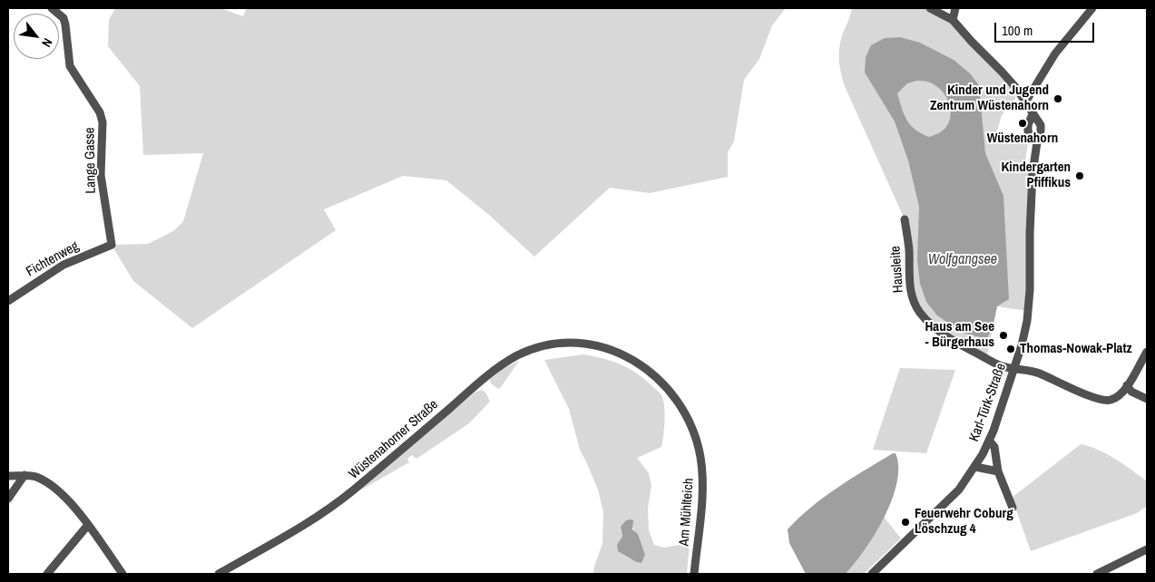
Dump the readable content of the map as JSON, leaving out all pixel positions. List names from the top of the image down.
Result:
{
  "streets": {
    "street": [
      "Lange Gasse",
      "Fichtenweg",
      "Hausleite",
      "Karl-Türk-Straße",
      "Wüstenahorner Straße",
      "Am Mühlteich"
    ]
  },
  "crossings": [
    ["Lange Gasse", "Fichtenweg"],
    ["Hausleite", "Karl-Türk-Straße"],
    ["Wüstenahorner Straße", "Am Mühlteich"]
  ],
  "water": ["Wolfgangsee"],
  "places": [
    "Kinder und Jugend Zentrum Wüstenahorn",
    "Wüstenahorn",
    "Kindergarten Pfiffikus",
    "Haus am See - Bürgerhaus",
    "Thomas-Nowak-Platz",
    "Feuerwehr Coburg Löschzug 4"
  ],
  "scale_bar": "100 m",
  "north": "bottom right"
}
